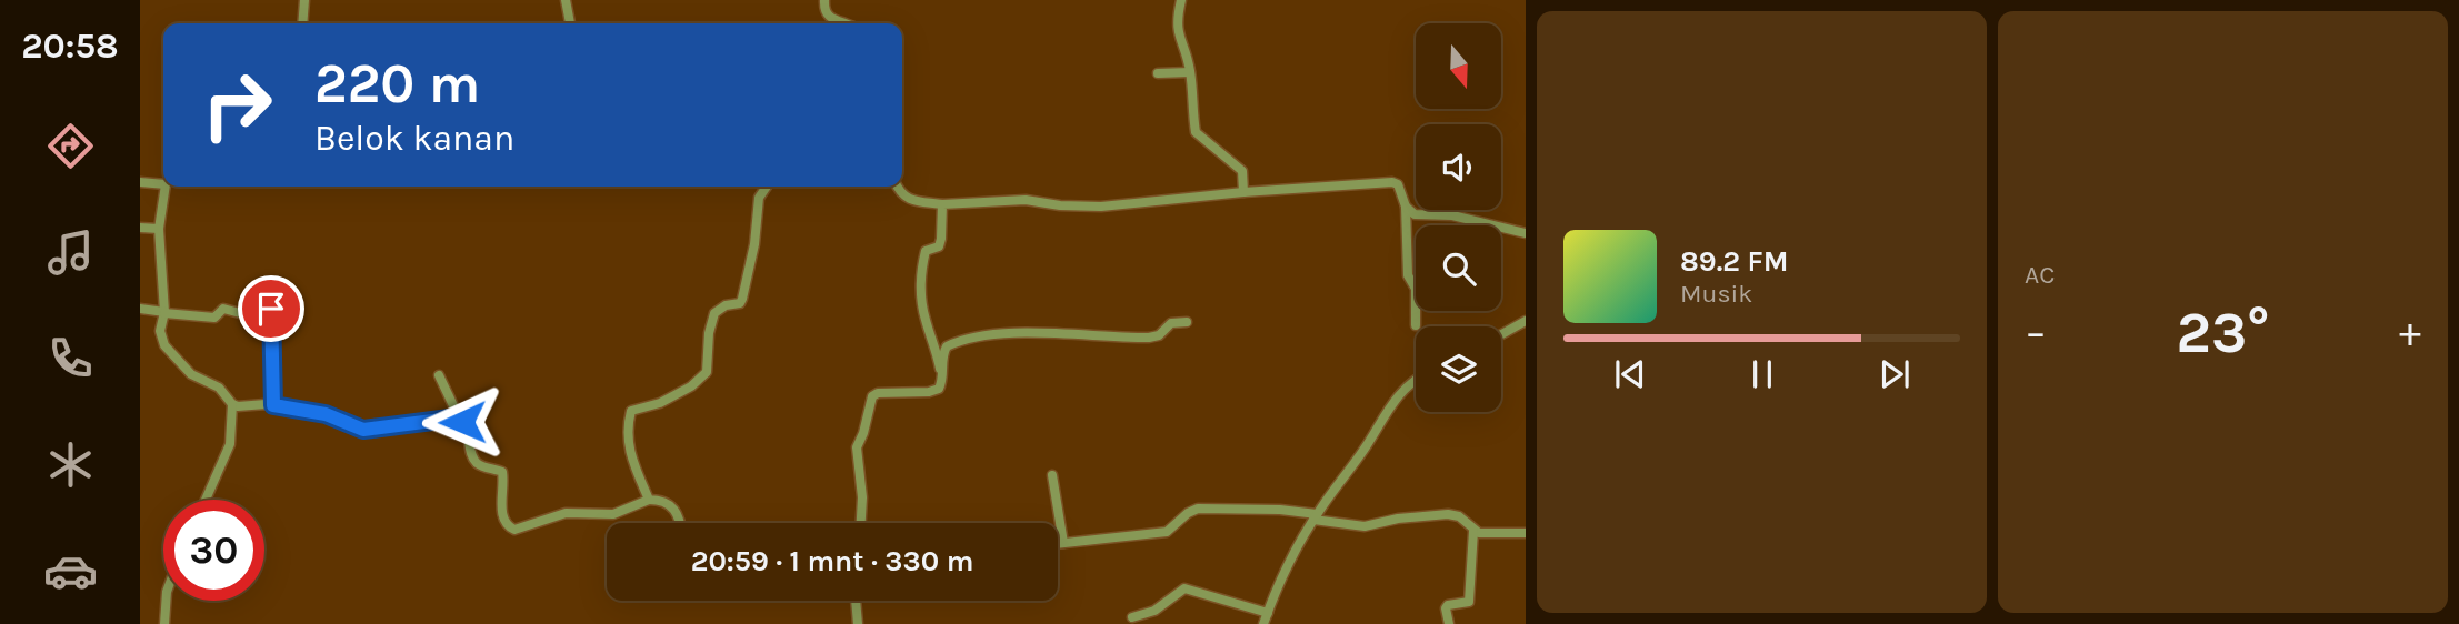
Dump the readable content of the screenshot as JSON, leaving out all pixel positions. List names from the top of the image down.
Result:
{
  "north": "bottom",
  "page": {
    "tabs": "20:58",
    "tile": "AC",
    "turn": ["220 m", "Belok kanan"],
    "song": ["89.2 FM", "Musik"],
    "heat": ["−", "23°", "+"],
    "limit": "30",
    "trip": "20:59 · 1 mnt · 330 m"
  }
}
